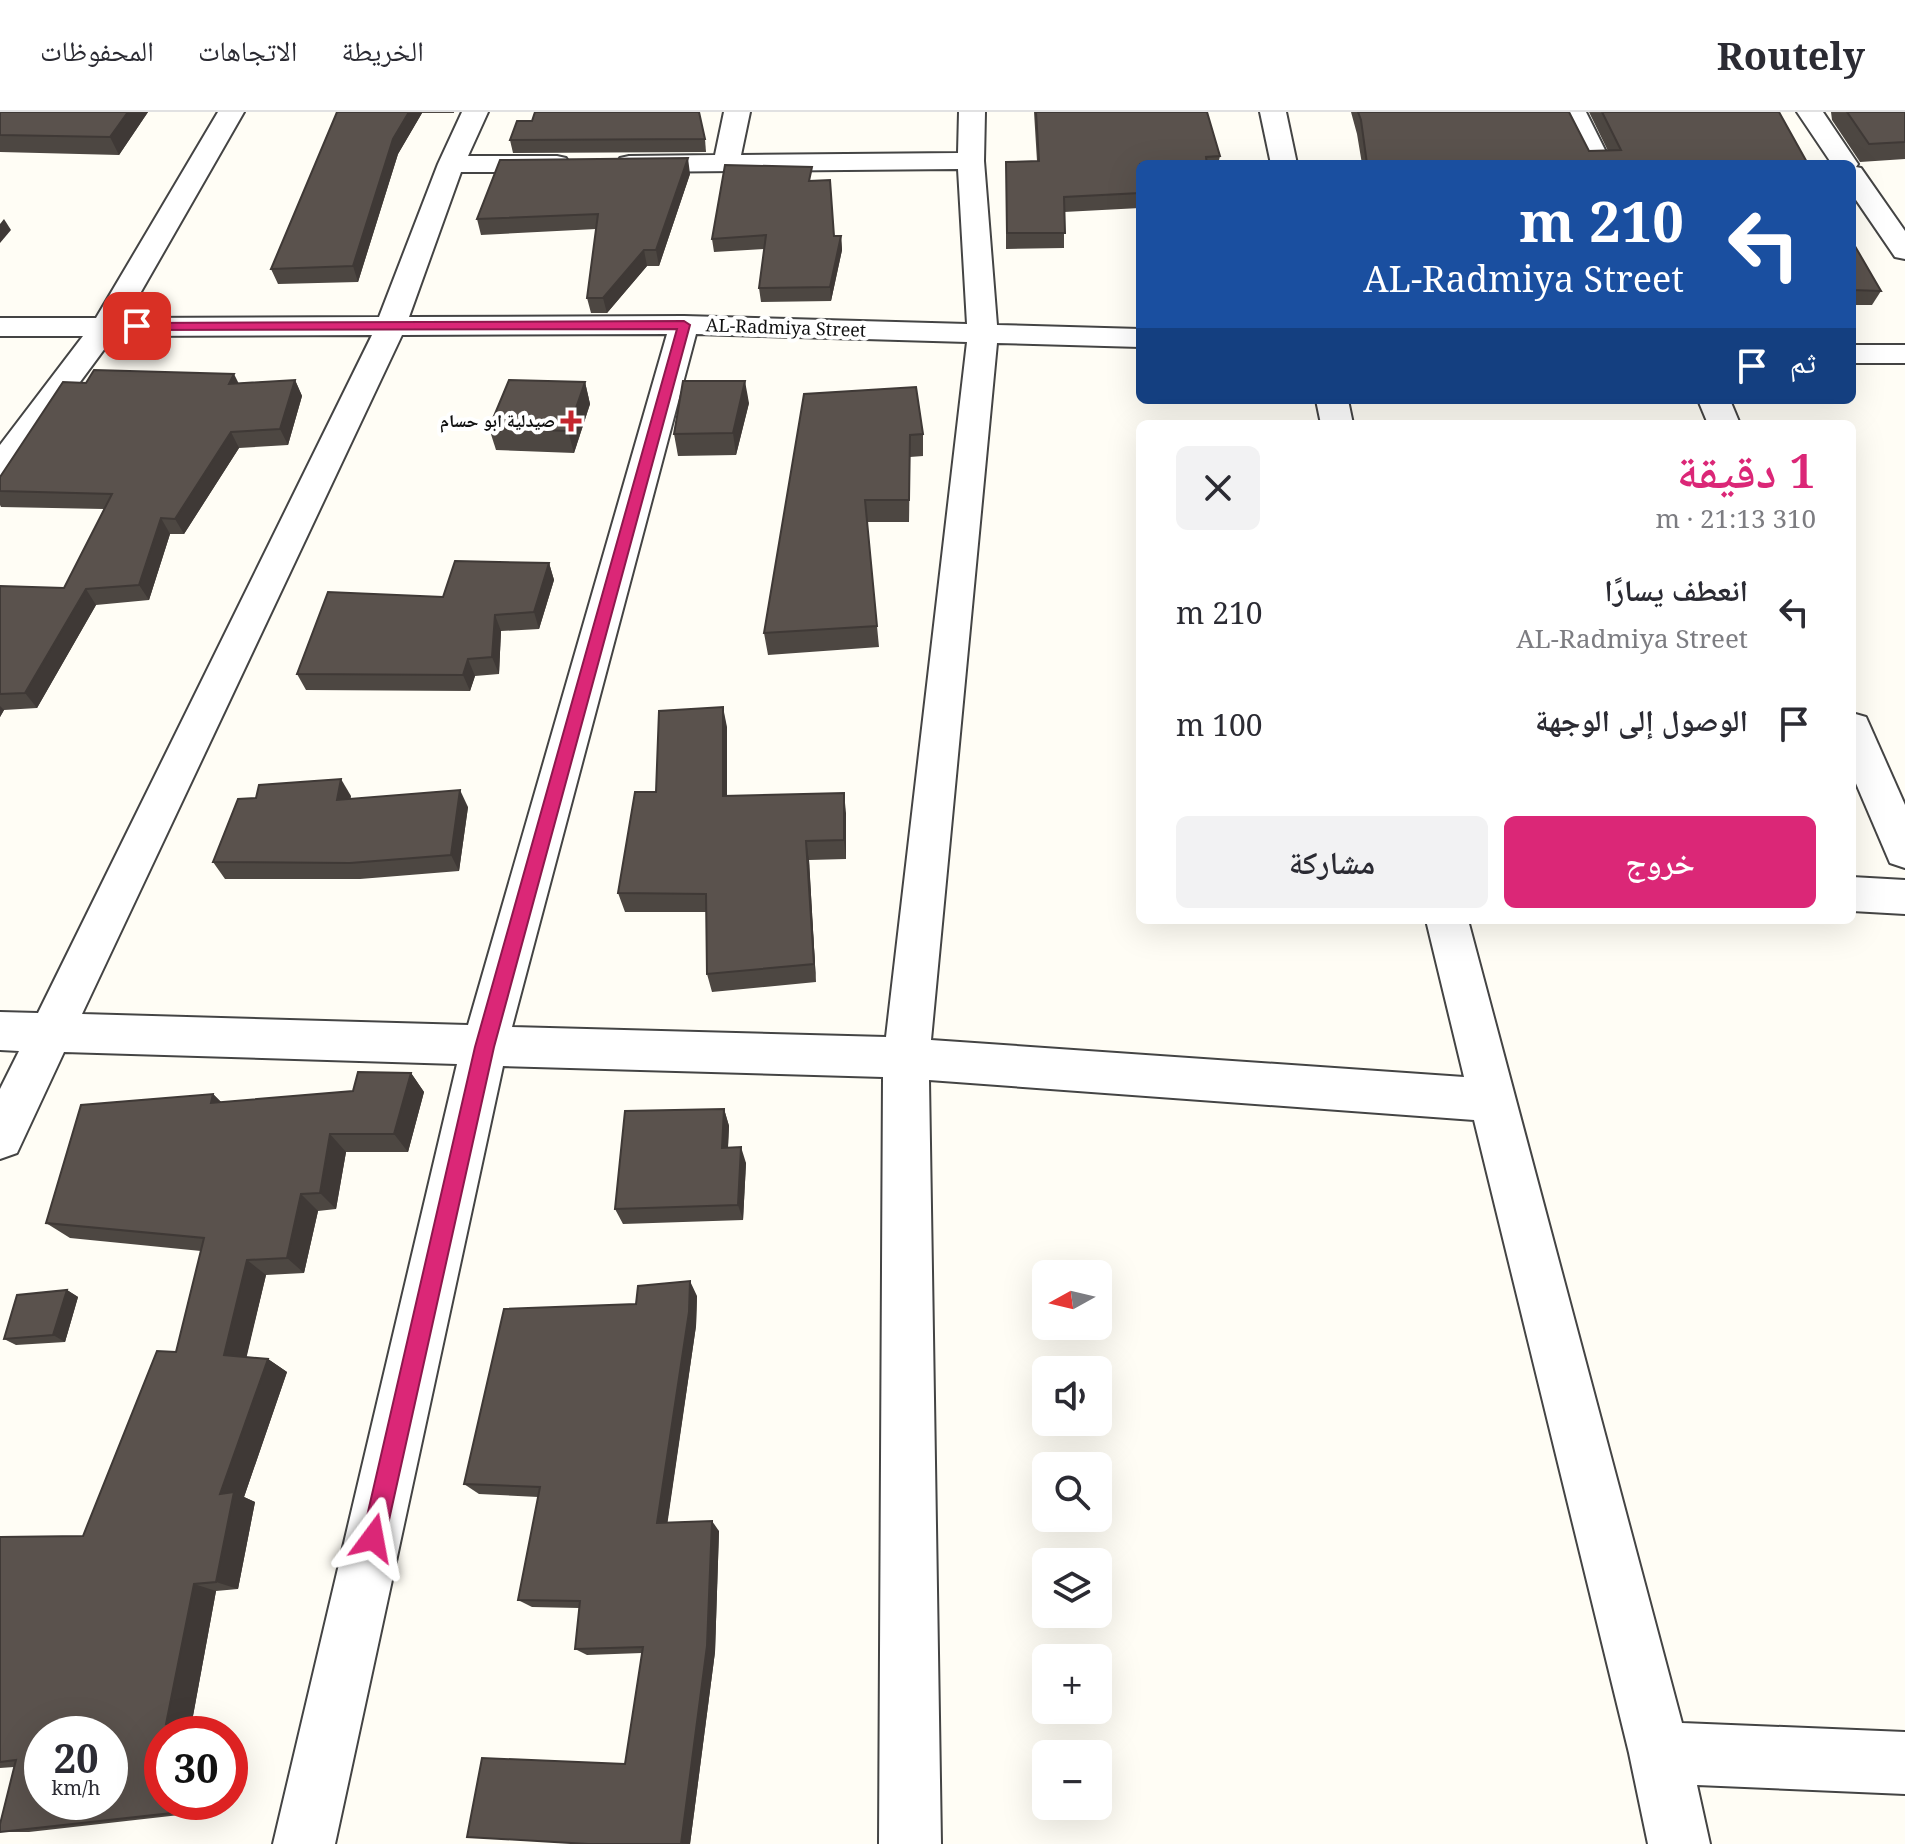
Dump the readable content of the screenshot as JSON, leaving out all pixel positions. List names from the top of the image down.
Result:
{
  "streets": {
    "street": ["AL-Radmiya Street"]
  },
  "places": {
    "health": ["صيدلية ابو حسام"]
  },
  "north": "left",
  "page": {
    "header": "Routely",
    "nav": ["الخريطة", "الاتجاهات", "المحفوظات"],
    "turn": ["210 m", "AL-Radmiya Street"],
    "then": "ثم",
    "heading": ["1 دقيقة", "310 m · 21:13"],
    "list": [
      {
        "name": "انعطف يسارًا",
        "note": "AL-Radmiya Street",
        "value": "210 m"
      },
      {
        "name": "الوصول إلى الوجهة",
        "value": "100 m"
      }
    ],
    "buttons": ["خروج", "مشاركة"],
    "map_buttons": ["+", "−"],
    "speed": "20 km/h",
    "limit": "30"
  }
}
